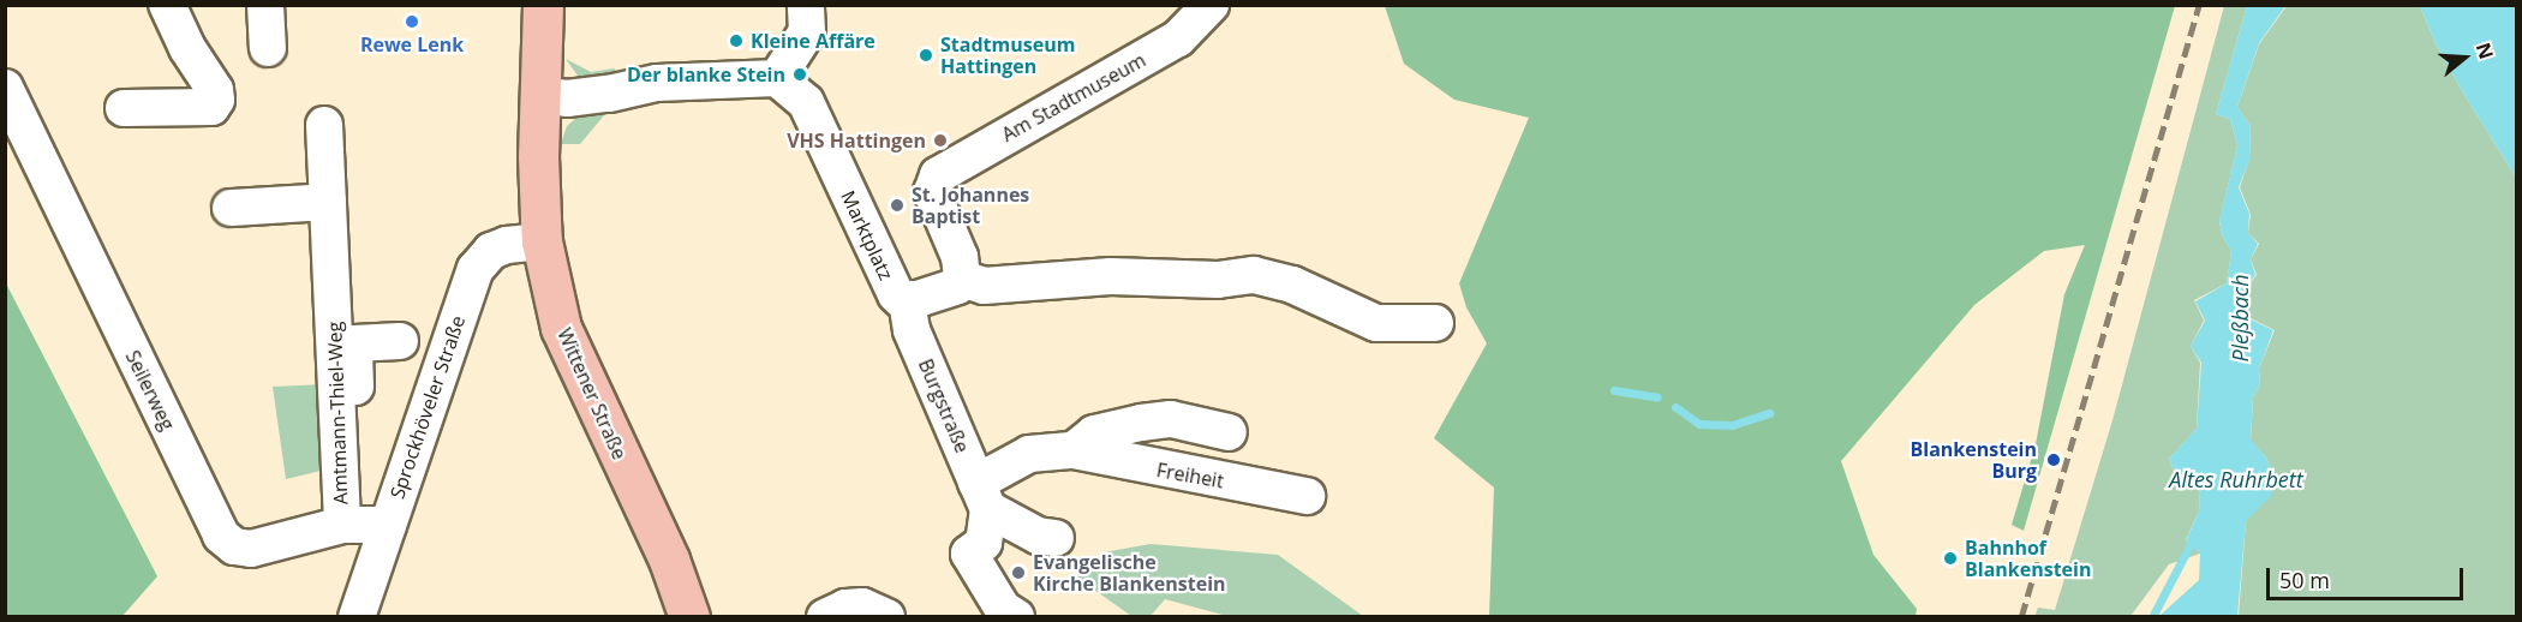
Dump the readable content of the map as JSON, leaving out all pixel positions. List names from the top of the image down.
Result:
{
  "streets": {
    "main road": ["Wittener Straße"],
    "street": [
      "Am Stadtmuseum",
      "Marktplatz",
      "Seilerweg",
      "Burgstraße",
      "Sprockhöveler Straße",
      "Amtmann-Thiel-Weg",
      "Freiheit"
    ]
  },
  "crossings": [
    ["Am Stadtmuseum", "Marktplatz"],
    ["Marktplatz", "Burgstraße"],
    ["Seilerweg", "Sprockhöveler Straße"],
    ["Seilerweg", "Amtmann-Thiel-Weg"],
    ["Wittener Straße", "Sprockhöveler Straße"],
    ["Burgstraße", "Freiheit"]
  ],
  "water": ["Pleßbach", "Altes Ruhrbett"],
  "places": [
    "Rewe Lenk",
    "Kleine Affäre",
    "Stadtmuseum Hattingen",
    "Der blanke Stein",
    "VHS Hattingen",
    "St. Johannes Baptist",
    "Blankenstein Burg",
    "Bahnhof Blankenstein",
    "Evangelische Kirche Blankenstein"
  ],
  "scale_bar": "50 m",
  "north": "right"
}
